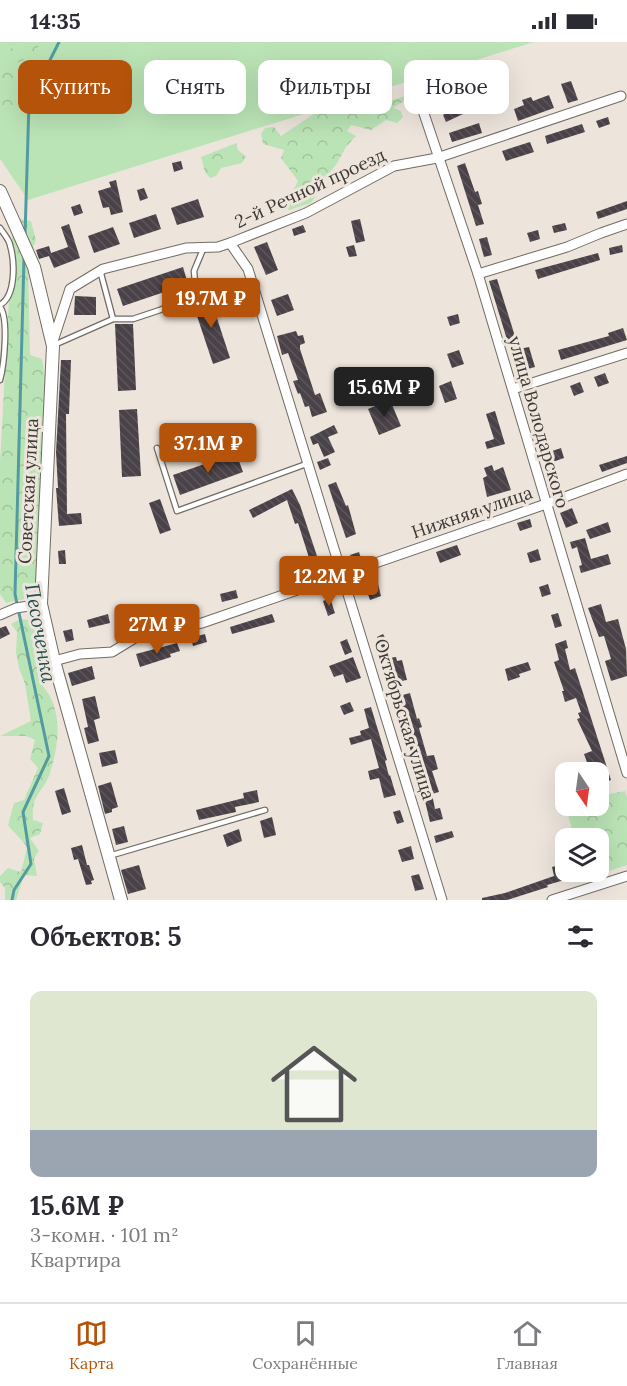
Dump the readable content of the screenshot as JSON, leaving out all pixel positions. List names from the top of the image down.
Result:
{
  "streets": {
    "street": [
      "2-й Речной проезд",
      "улица Володарского",
      "Советская улица",
      "Нижняя улица",
      "Октябрьская улица"
    ]
  },
  "crossings": [
    ["2-й Речной проезд", "улица Володарского"],
    ["2-й Речной проезд", "Советская улица"],
    ["2-й Речной проезд", "Октябрьская улица"],
    ["улица Володарского", "Нижняя улица"],
    ["Советская улица", "Нижняя улица"],
    ["Нижняя улица", "Октябрьская улица"]
  ],
  "water": ["Песоченка"],
  "north": "bottom",
  "page": {
    "status": "14:35",
    "chip": [
      "Купить",
      "Снять",
      "Фильтры",
      "Новое"
    ],
    "price": [
      "19.7M ₽",
      "15.6M ₽",
      "37.1M ₽",
      "12.2M ₽",
      "27M ₽"
    ],
    "heading": "Объектов: 5",
    "list": [
      {
        "name": "15.6M ₽",
        "note": "3-комн. · 101 m² · Квартира"
      }
    ],
    "tabs": ["Карта", "Сохранённые", "Главная"]
  }
}
